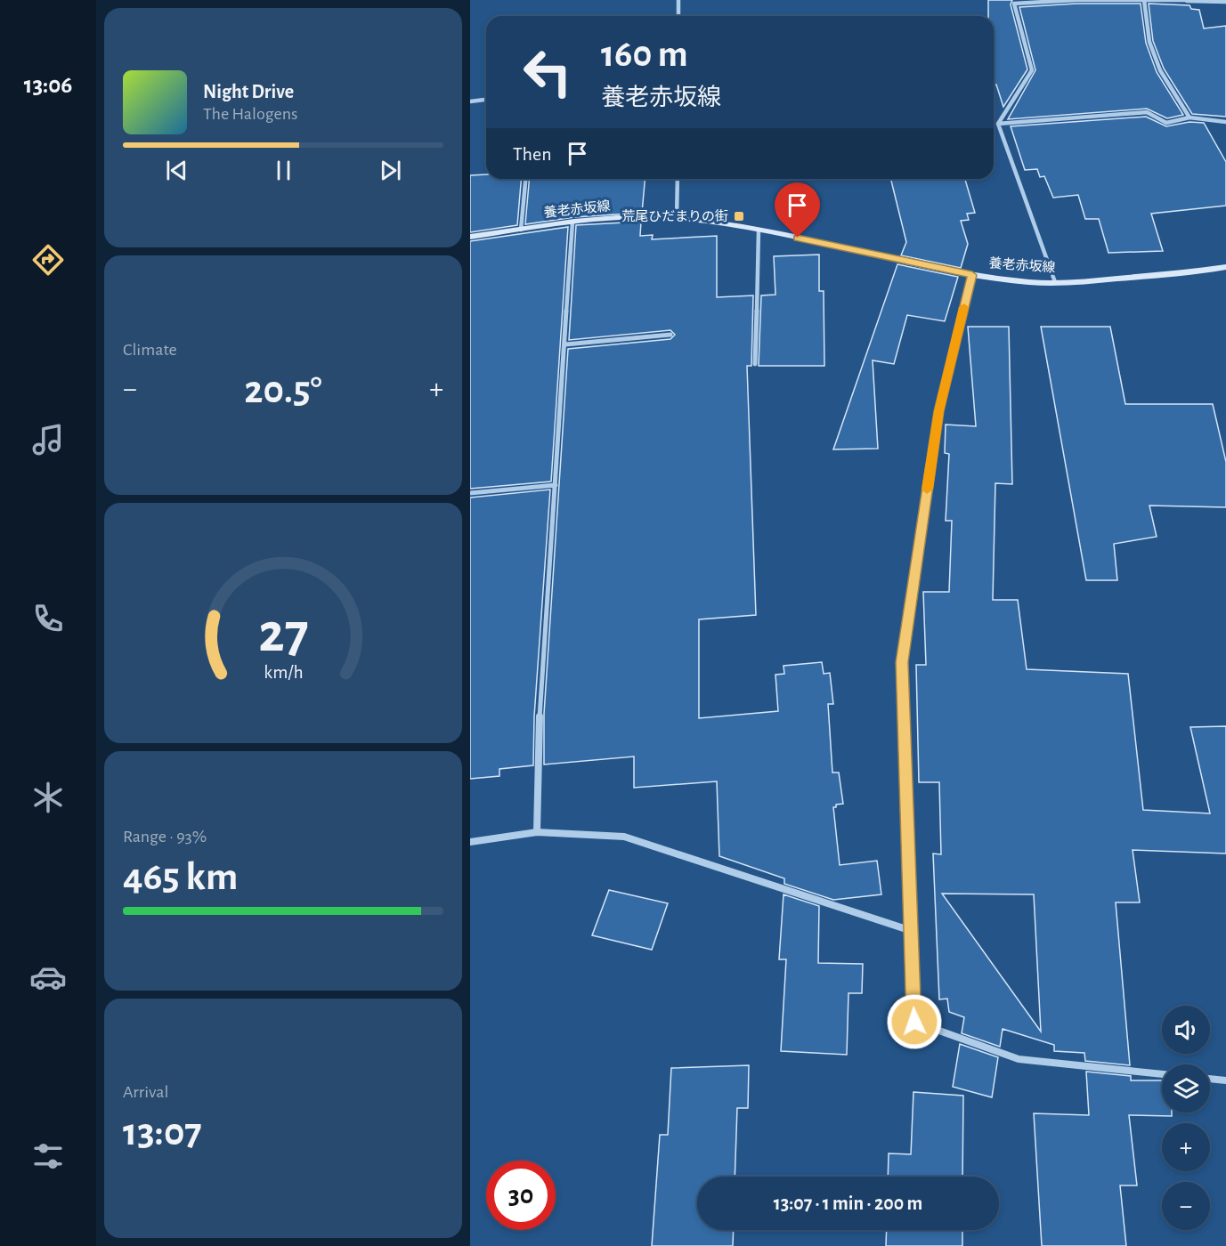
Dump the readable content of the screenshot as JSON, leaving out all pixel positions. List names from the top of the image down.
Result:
{
  "streets": {
    "main road": ["養老赤坂線"]
  },
  "places": {
    "transit": ["荒尾ひだまりの街"]
  },
  "page": {
    "tabs": "13:06",
    "turn": ["160 m", "養老赤坂線"],
    "song": ["Night Drive", "The Halogens"],
    "then": "Then",
    "tile": [
      "Climate",
      ["Range · 93%", "465 km"],
      ["Arrival", "13:07"]
    ],
    "heat": ["−", "20.5°", "+"],
    "map_buttons": ["+", "−"],
    "limit": "30",
    "trip": "13:07 · 1 min · 200 m",
    "gauge": ["27", "km/h"]
  }
}
